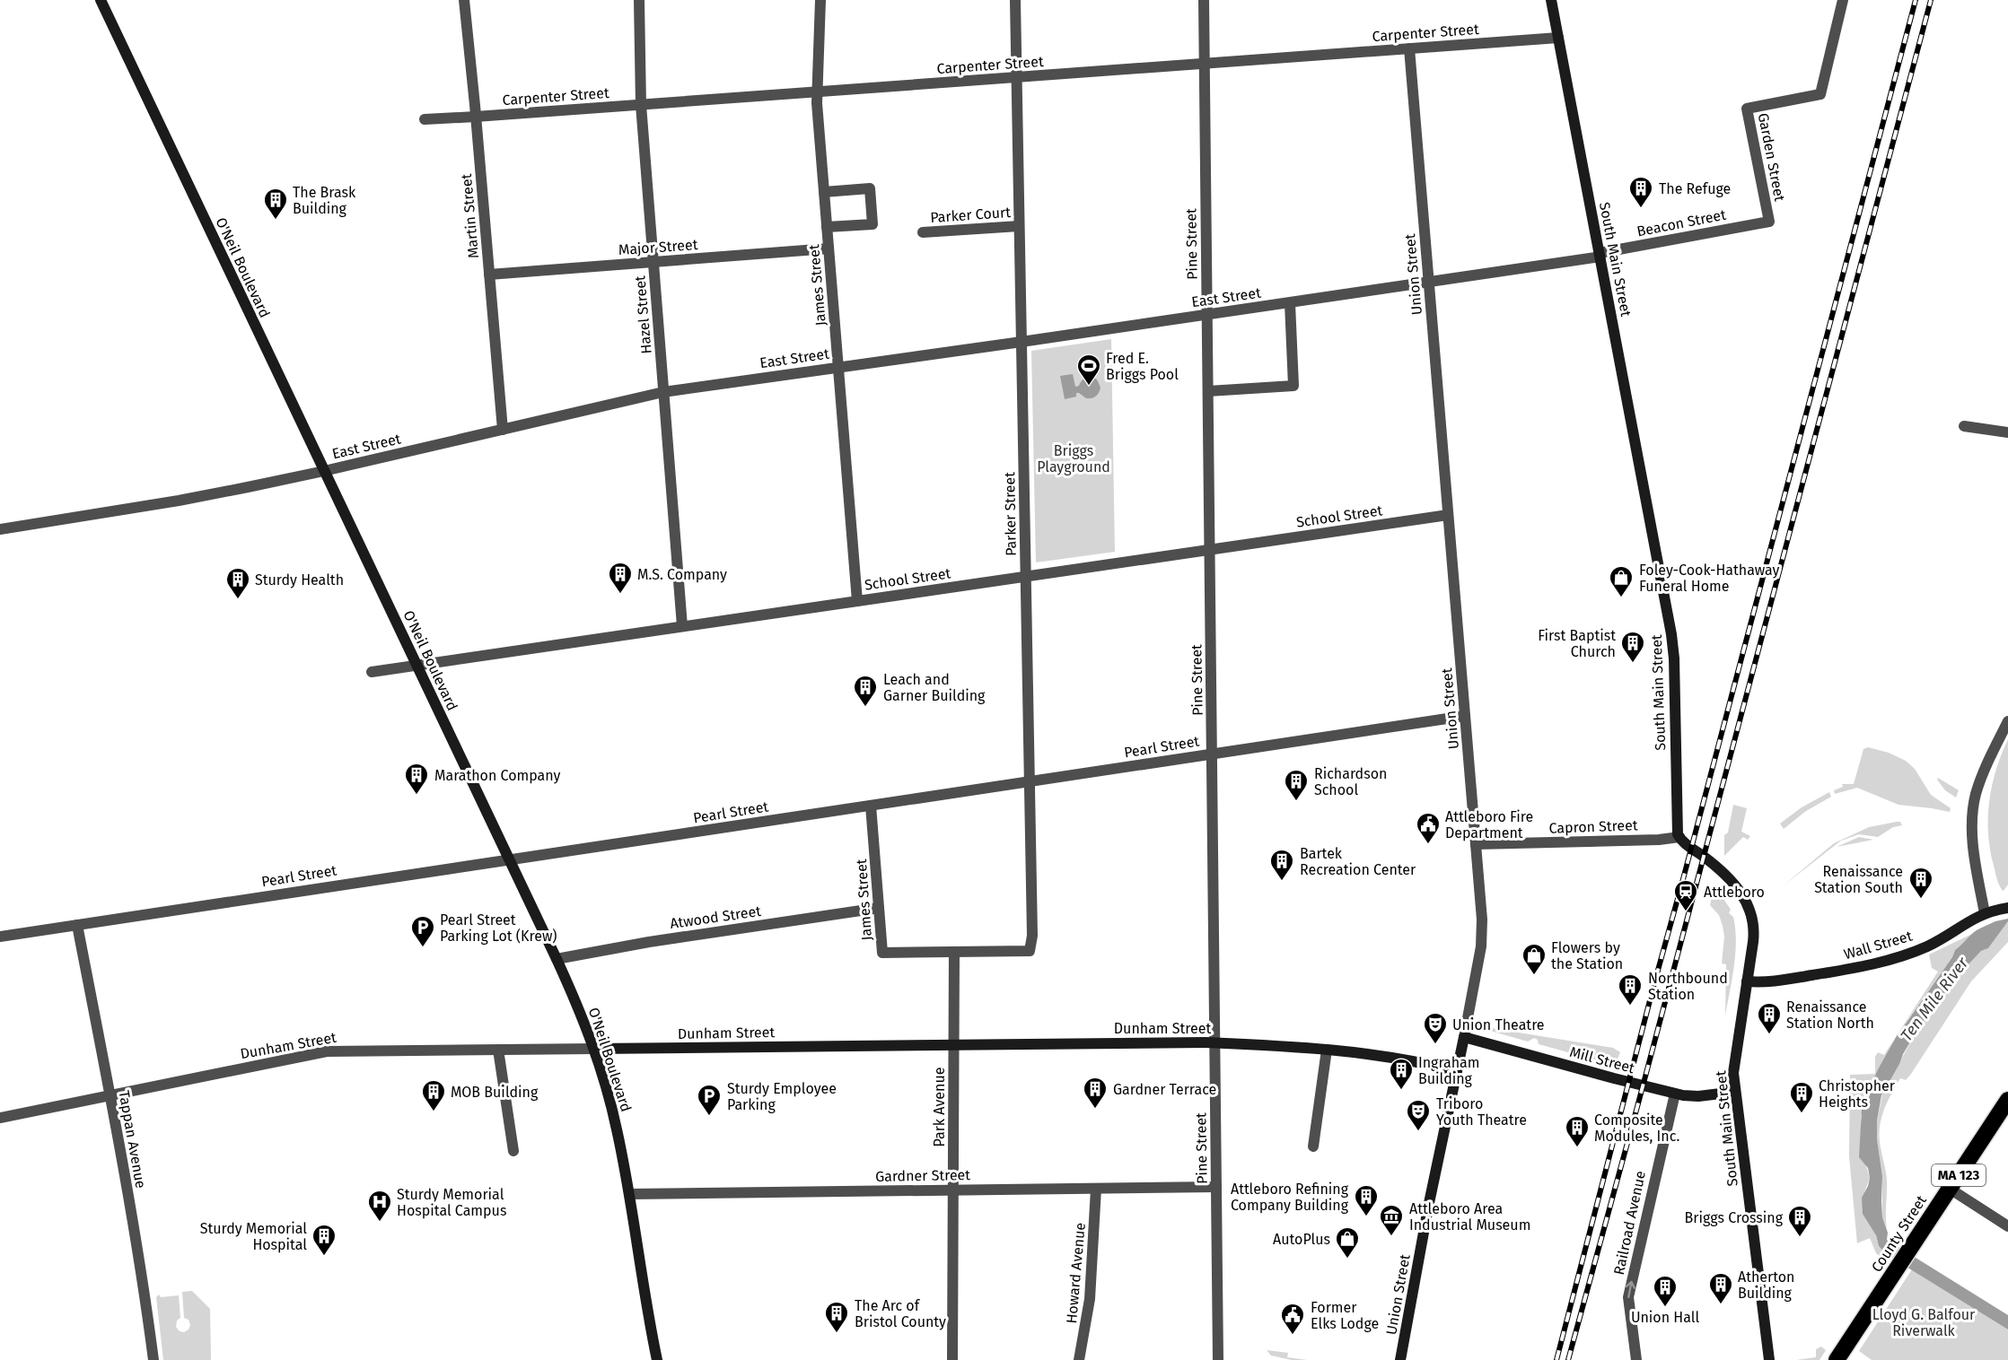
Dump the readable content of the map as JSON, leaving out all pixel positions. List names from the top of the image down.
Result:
{
  "streets": {
    "highway": ["MA 123", "County Street"],
    "main road": [
      "South Main Street",
      "O'Neil Boulevard",
      "Union Street",
      "Wall Street",
      "Dunham Street",
      "Mill Street"
    ],
    "street": [
      "Carpenter Street",
      "Garden Street",
      "Parker Court",
      "Martin Street",
      "Beacon Street",
      "Pine Street",
      "Major Street",
      "James Street",
      "East Street",
      "Hazel Street",
      "Parker Street",
      "School Street",
      "Pearl Street",
      "Capron Street",
      "Atwood Street",
      "Park Avenue",
      "Tappan Avenue",
      "Gardner Street",
      "Railroad Avenue",
      "Howard Avenue"
    ]
  },
  "crossings": [
    ["Carpenter Street", "Martin Street"],
    ["Carpenter Street", "Pine Street"],
    ["Carpenter Street", "South Main Street"],
    ["Carpenter Street", "Union Street"],
    ["Carpenter Street", "James Street"],
    ["Carpenter Street", "Hazel Street"],
    ["Carpenter Street", "Parker Street"],
    ["Garden Street", "Beacon Street"],
    ["Parker Court", "Parker Street"],
    ["Martin Street", "Major Street"],
    ["Martin Street", "East Street"],
    ["Beacon Street", "South Main Street"],
    ["Beacon Street", "East Street"],
    ["Pine Street", "East Street"],
    ["Pine Street", "School Street"],
    ["Pine Street", "Pearl Street"],
    ["Pine Street", "Dunham Street"],
    ["Pine Street", "Gardner Street"],
    ["Major Street", "James Street"],
    ["Major Street", "Hazel Street"],
    ["South Main Street", "East Street"],
    ["South Main Street", "Capron Street"],
    ["South Main Street", "Wall Street"],
    ["South Main Street", "Mill Street"],
    ["O'Neil Boulevard", "East Street"],
    ["O'Neil Boulevard", "School Street"],
    ["O'Neil Boulevard", "Pearl Street"],
    ["O'Neil Boulevard", "Atwood Street"],
    ["O'Neil Boulevard", "Dunham Street"],
    ["O'Neil Boulevard", "Gardner Street"],
    ["Union Street", "East Street"],
    ["Union Street", "School Street"],
    ["Union Street", "Pearl Street"],
    ["Union Street", "Capron Street"],
    ["Union Street", "Dunham Street"],
    ["Union Street", "Mill Street"],
    ["James Street", "East Street"],
    ["James Street", "Parker Street"],
    ["James Street", "School Street"],
    ["James Street", "Pearl Street"],
    ["James Street", "Atwood Street"],
    ["James Street", "Park Avenue"],
    ["East Street", "Hazel Street"],
    ["East Street", "Parker Street"],
    ["Hazel Street", "School Street"],
    ["Parker Street", "School Street"],
    ["Parker Street", "Pearl Street"],
    ["Parker Street", "Park Avenue"],
    ["Pearl Street", "Tappan Avenue"],
    ["Dunham Street", "Park Avenue"],
    ["Dunham Street", "Tappan Avenue"],
    ["Mill Street", "Railroad Avenue"],
    ["Park Avenue", "Gardner Street"],
    ["Gardner Street", "Howard Avenue"]
  ],
  "one_way": ["Railroad Avenue"],
  "water": ["Ten Mile River"],
  "parks": ["Briggs Playground", "Lloyd G. Balfour Riverwalk"],
  "places": {
    "building": [
      "The Refuge",
      "The Brask Building",
      "M.S. Company",
      "Sturdy Health",
      "First Baptist Church",
      "Leach and Garner Building",
      "Marathon Company",
      "Richardson School",
      "Bartek Recreation Center",
      "Renaissance Station South",
      "Northbound Station",
      "Renaissance Station North",
      "Ingraham Building",
      "Gardner Terrace",
      "MOB Building",
      "Christopher Heights",
      "Composite Modules, Inc.",
      "Attleboro Refining Company Building",
      "Briggs Crossing",
      "Sturdy Memorial Hospital",
      "Atherton Building",
      "Union Hall",
      "The Arc of Bristol County"
    ],
    "sports": ["Fred E. Briggs Pool"],
    "shop": ["Foley-Cook-Hathaway Funeral Home", "Flowers by the Station", "AutoPlus"],
    "public building": ["Attleboro Fire Department", "Former Elks Lodge"],
    "station": ["Attleboro"],
    "parking": ["Pearl Street Parking Lot (Krew)", "Sturdy Employee Parking"],
    "theatre": ["Union Theatre", "Triboro Youth Theatre"],
    "hospital": ["Sturdy Memorial Hospital Campus"],
    "museum": ["Attleboro Area Industrial Museum"]
  }
}
